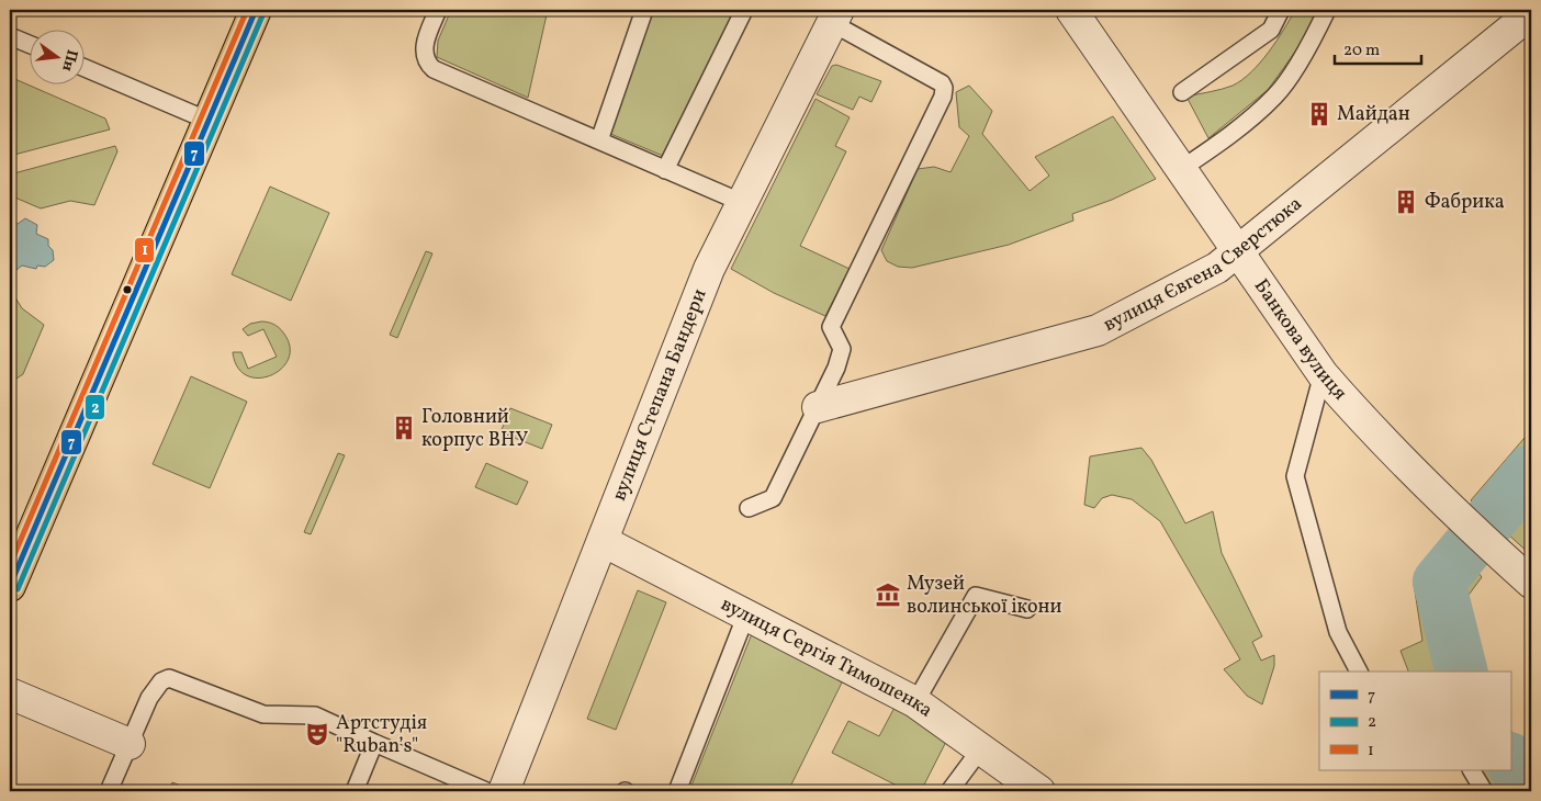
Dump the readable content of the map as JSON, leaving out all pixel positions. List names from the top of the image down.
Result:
{
  "streets": {
    "street": [
      "вулиця Євгена Сверстюка",
      "Банкова вулиця",
      "вулиця Степана Бандери",
      "вулиця Сергія Тимошенка"
    ]
  },
  "crossings": [
    ["вулиця Євгена Сверстюка", "Банкова вулиця"],
    ["вулиця Степана Бандери", "вулиця Сергія Тимошенка"]
  ],
  "places": {
    "building": ["Майдан", "Фабрика", "Головний корпус ВНУ"],
    "museum": ["Музей волинської ікони"],
    "theatre": ["Артстудія \"Ruban’s\""]
  },
  "lines": ["transit line 7", "transit line 1", "transit line 2"],
  "legend": ["7", "2", "1"],
  "scale_bar": "20 m",
  "north": "right"
}
